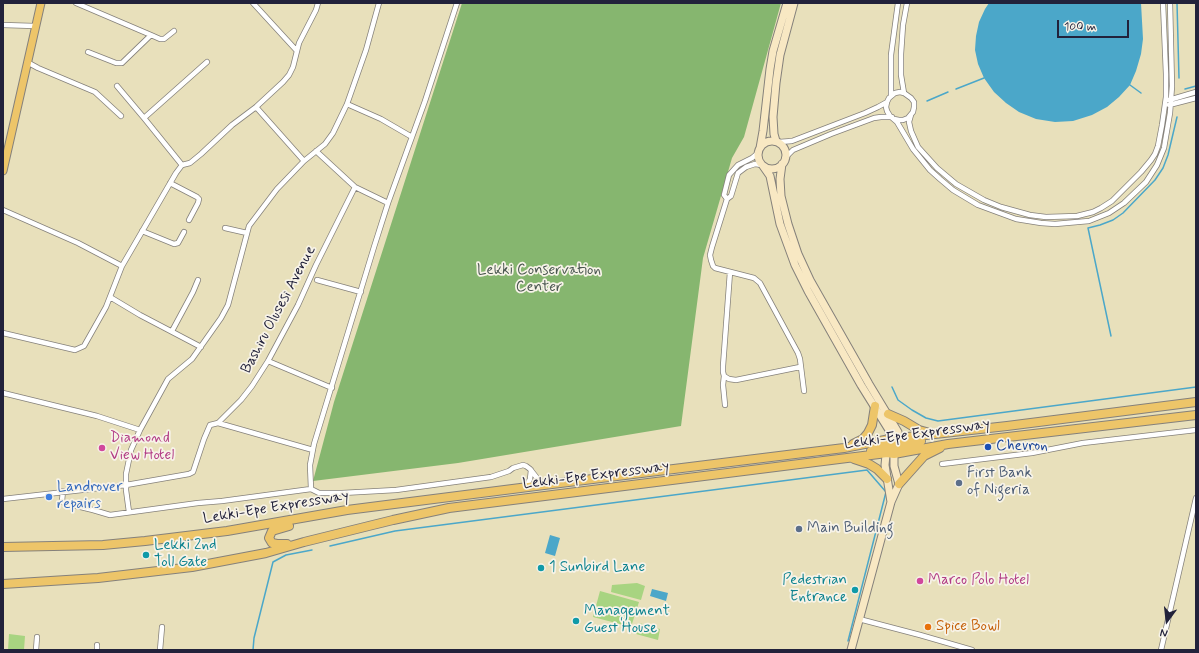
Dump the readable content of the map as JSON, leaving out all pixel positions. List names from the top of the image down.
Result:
{
  "streets": {
    "highway": ["Lekki-Epe Expressway"],
    "street": ["Bashiru Olusesi Avenue"]
  },
  "parks": ["Lekki Conservation Center"],
  "places": [
    "Chevron",
    "Diamond View Hotel",
    "First Bank of Nigeria",
    "Landrover repairs",
    "Main Building",
    "Lekki 2nd Toll Gate",
    "1 Sunbird Lane",
    "Marco Polo Hotel",
    "Pedestrian Entrance",
    "Management Guest House",
    "Spice Bowl"
  ],
  "scale_bar": "100 m",
  "north": "bottom"
}
